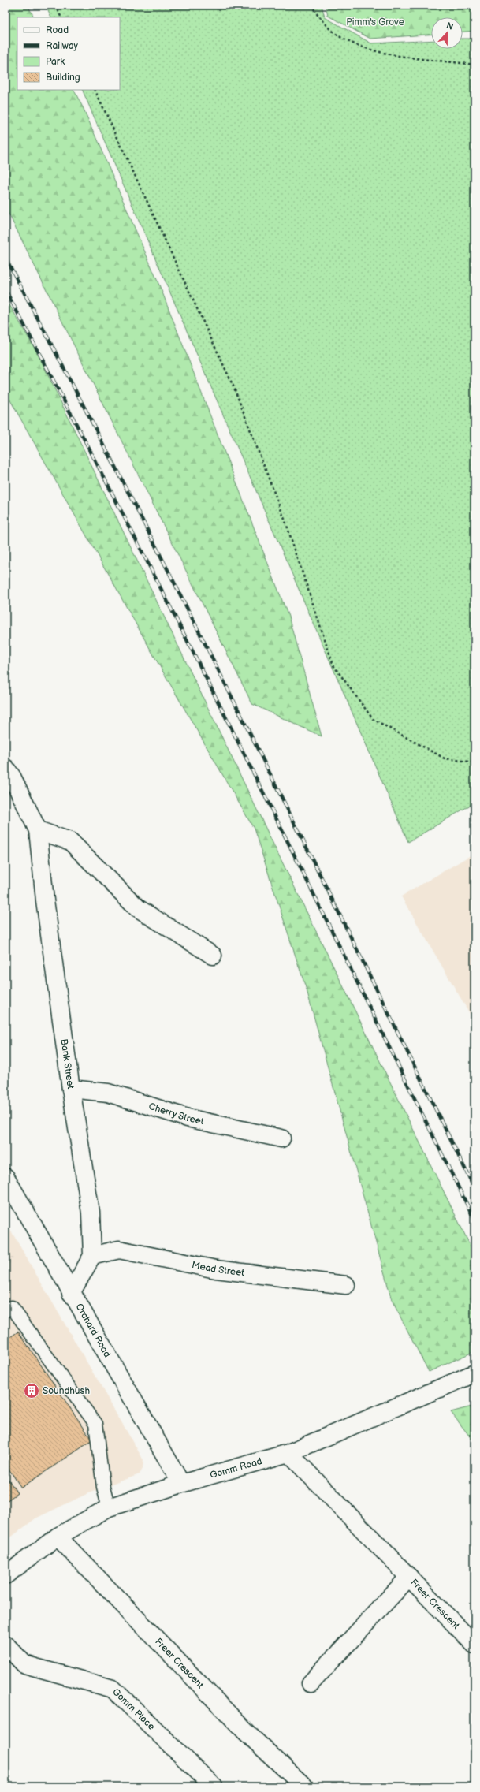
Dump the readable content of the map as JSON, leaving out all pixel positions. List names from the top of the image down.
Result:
{
  "streets": {
    "street": [
      "Bank Street",
      "Cherry Street",
      "Mead Street",
      "Orchard Road",
      "Gomm Road",
      "Freer Crescent",
      "Gomm Place"
    ]
  },
  "crossings": [
    ["Bank Street", "Cherry Street"],
    ["Bank Street", "Mead Street"],
    ["Orchard Road", "Gomm Road"],
    ["Gomm Road", "Freer Crescent"]
  ],
  "parks": ["Pimm's Grove"],
  "places": {
    "building": ["Soundhush"]
  },
  "legend": [
    "Road",
    "Railway",
    "Park",
    "Building"
  ],
  "north": "top"
}
